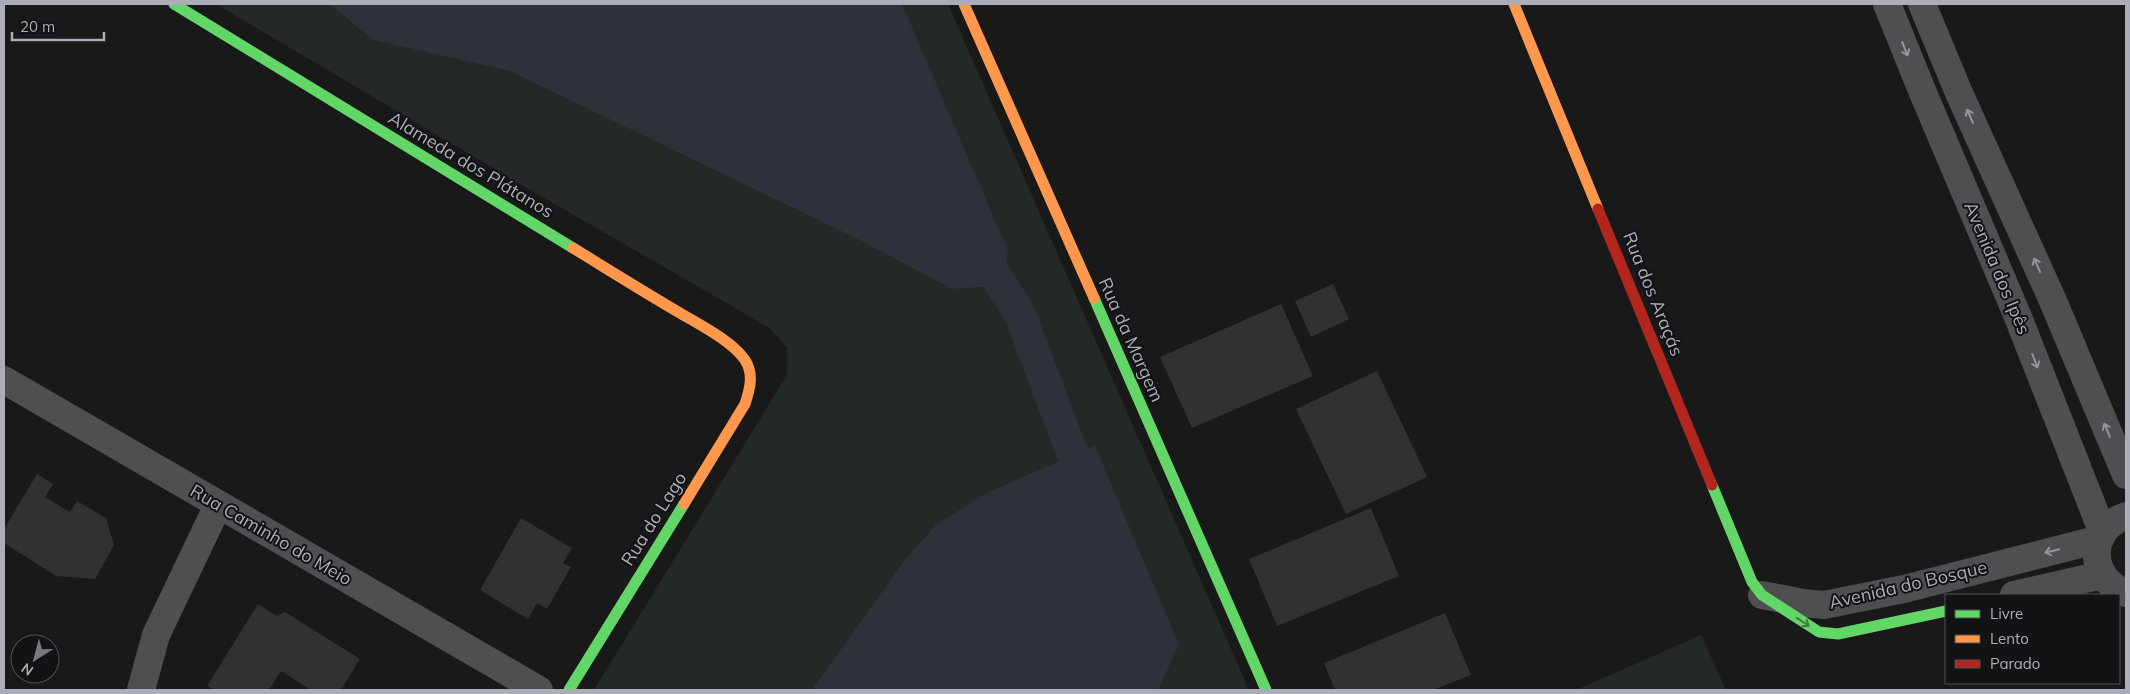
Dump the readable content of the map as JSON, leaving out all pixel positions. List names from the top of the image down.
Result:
{
  "streets": {
    "street": [
      "Alameda dos Plátanos",
      "Avenida dos Ipês",
      "Rua dos Araçás",
      "Rua da Margem",
      "Rua do Lago",
      "Rua Caminho do Meio",
      "Avenida do Bosque"
    ]
  },
  "crossings": [
    ["Alameda dos Plátanos", "Rua do Lago"],
    ["Avenida dos Ipês", "Avenida do Bosque"],
    ["Rua dos Araçás", "Avenida do Bosque"]
  ],
  "legend": ["Livre", "Lento", "Parado"],
  "scale_bar": "20 m",
  "north": "bottom left"
}
